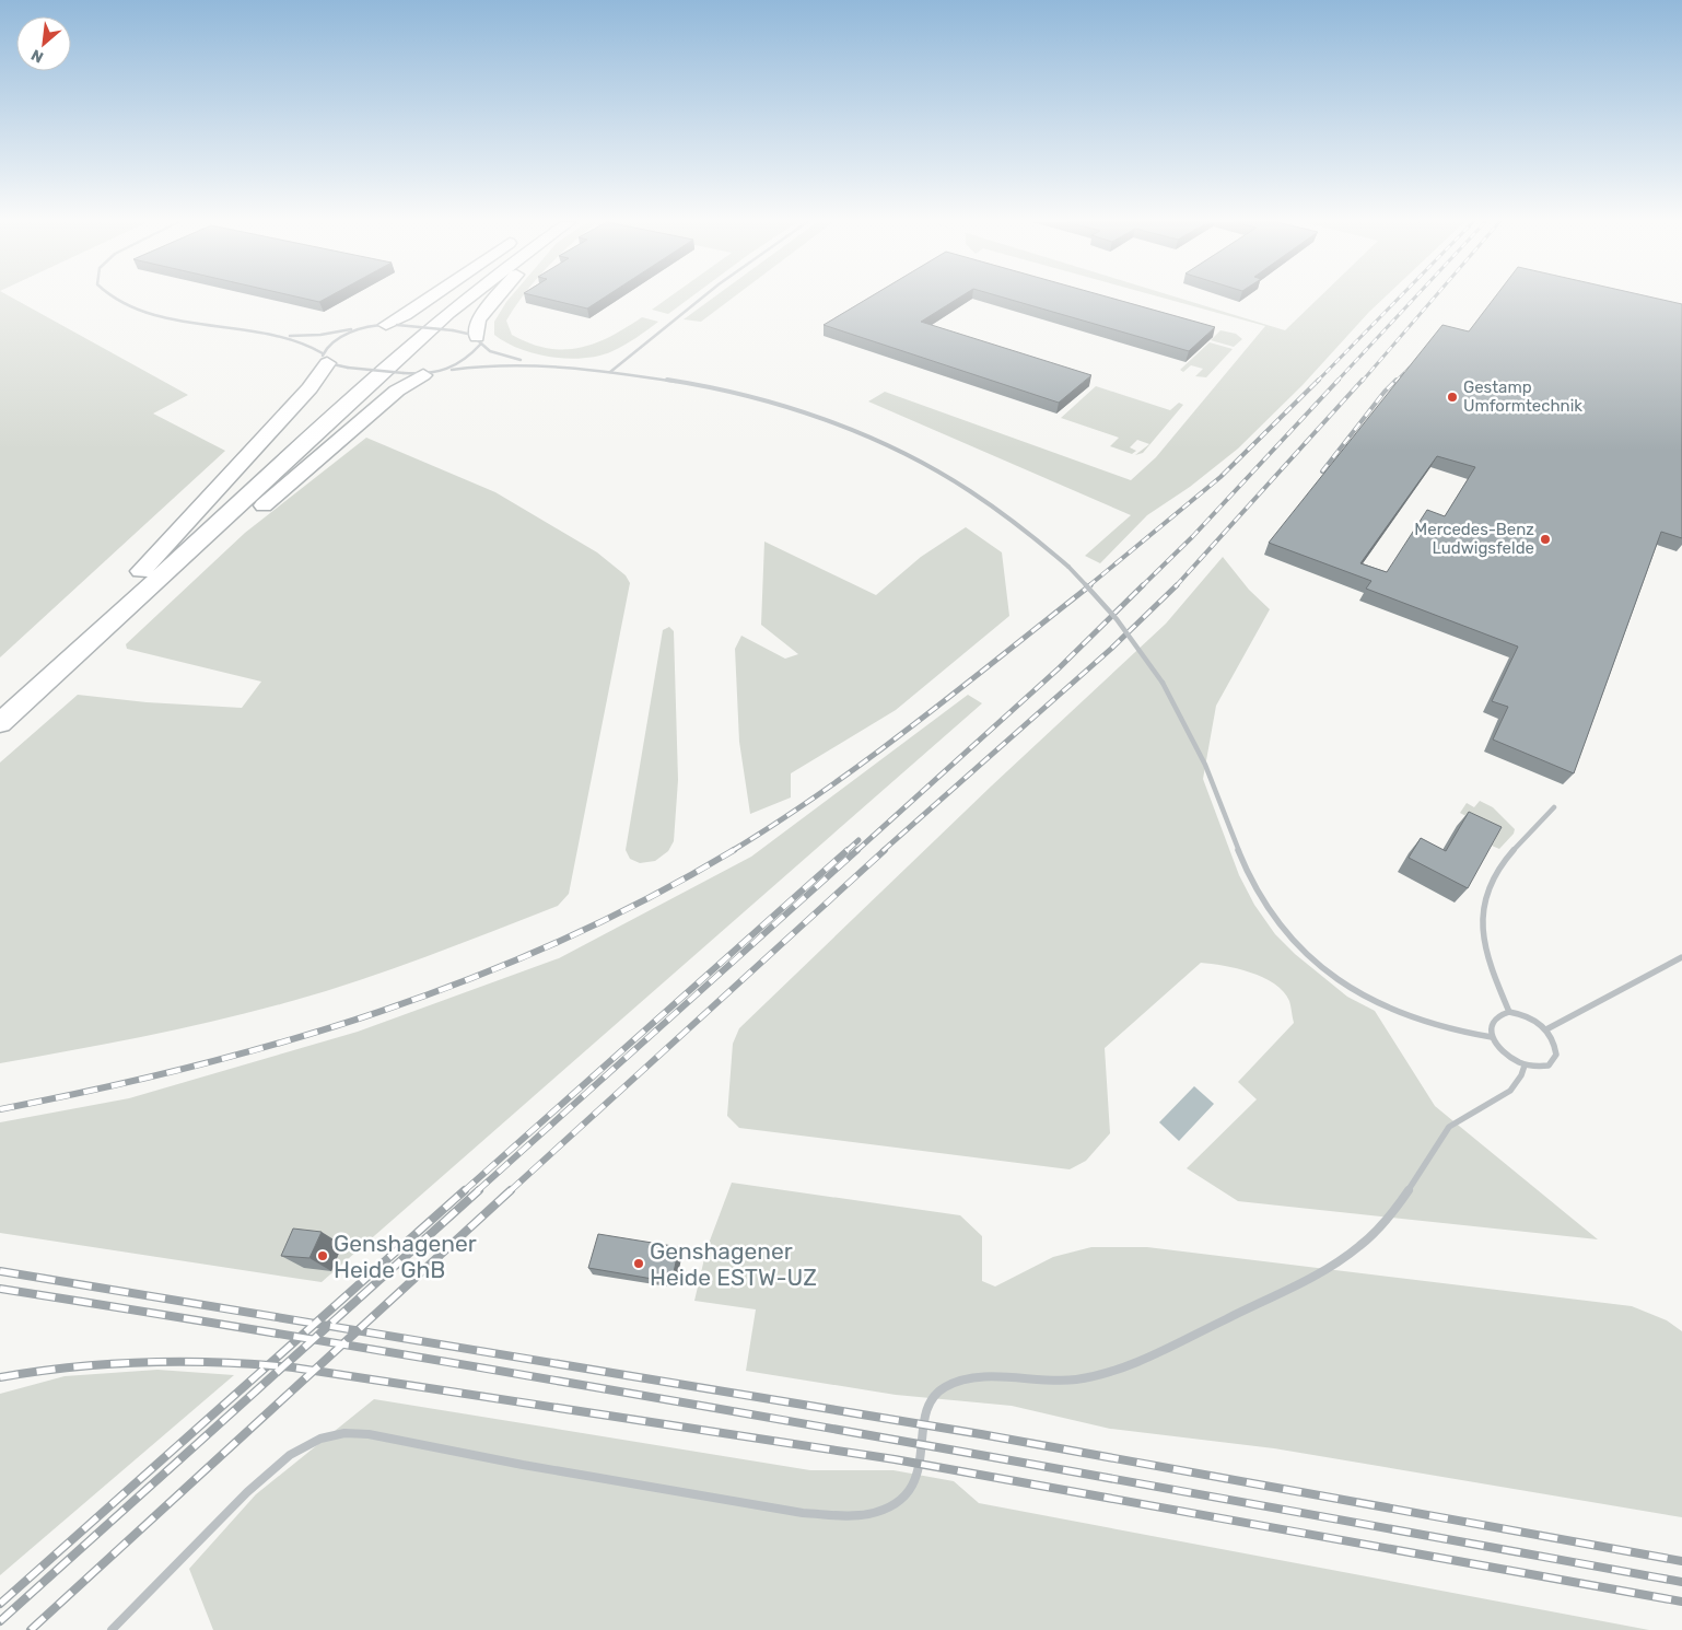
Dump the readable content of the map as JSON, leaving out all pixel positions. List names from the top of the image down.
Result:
{
  "places": [
    "Gestamp Umformtechnik",
    "Mercedes-Benz Ludwigsfelde",
    "Genshagener Heide GhB",
    "Genshagener Heide ESTW-UZ"
  ],
  "north": "bottom left"
}
